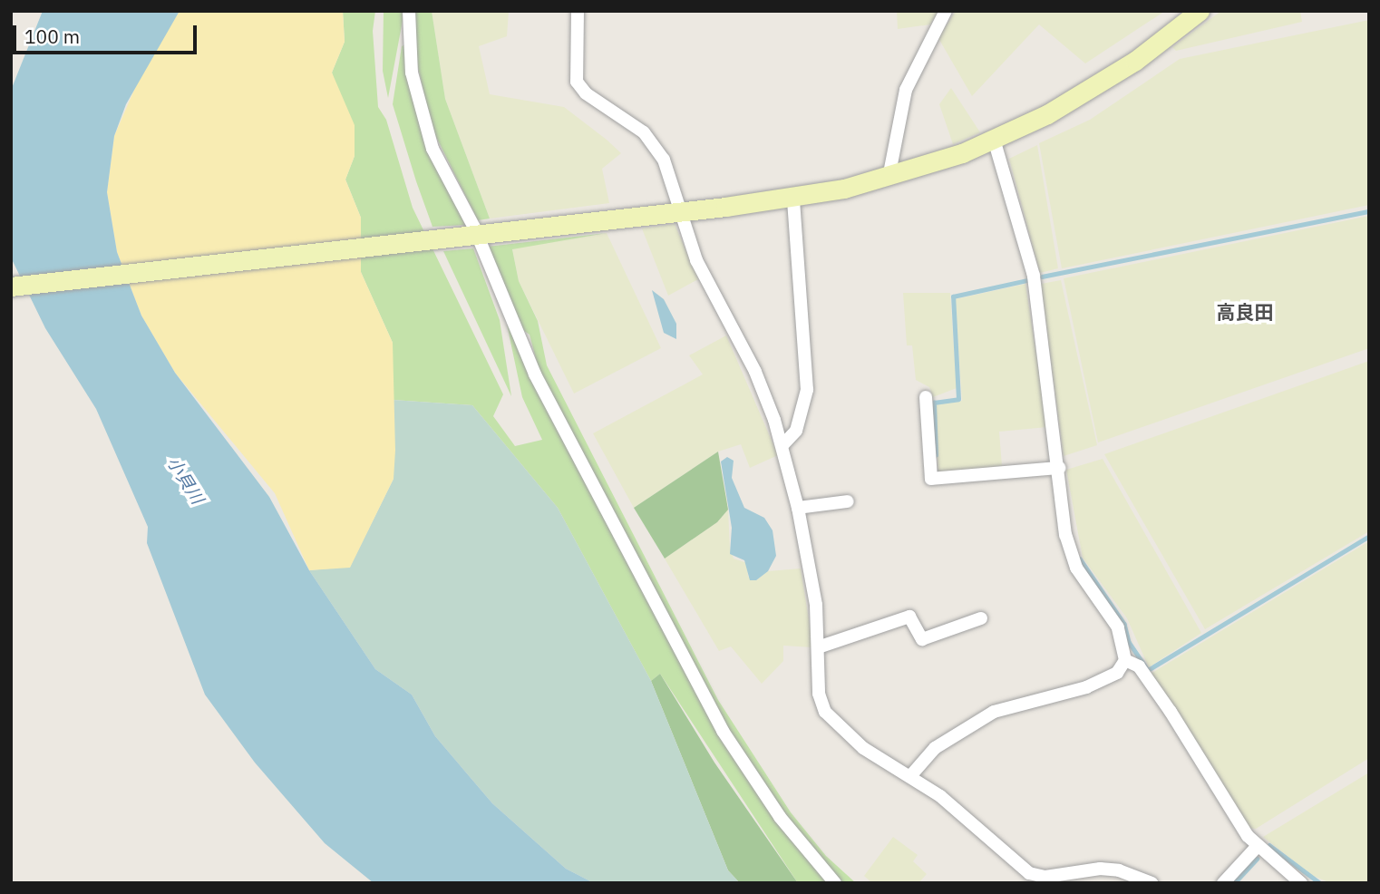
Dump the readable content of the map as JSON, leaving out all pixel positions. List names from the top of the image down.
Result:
{
  "districts": ["高良田"],
  "water": ["小貝川"],
  "scale_bar": "100 m"
}
